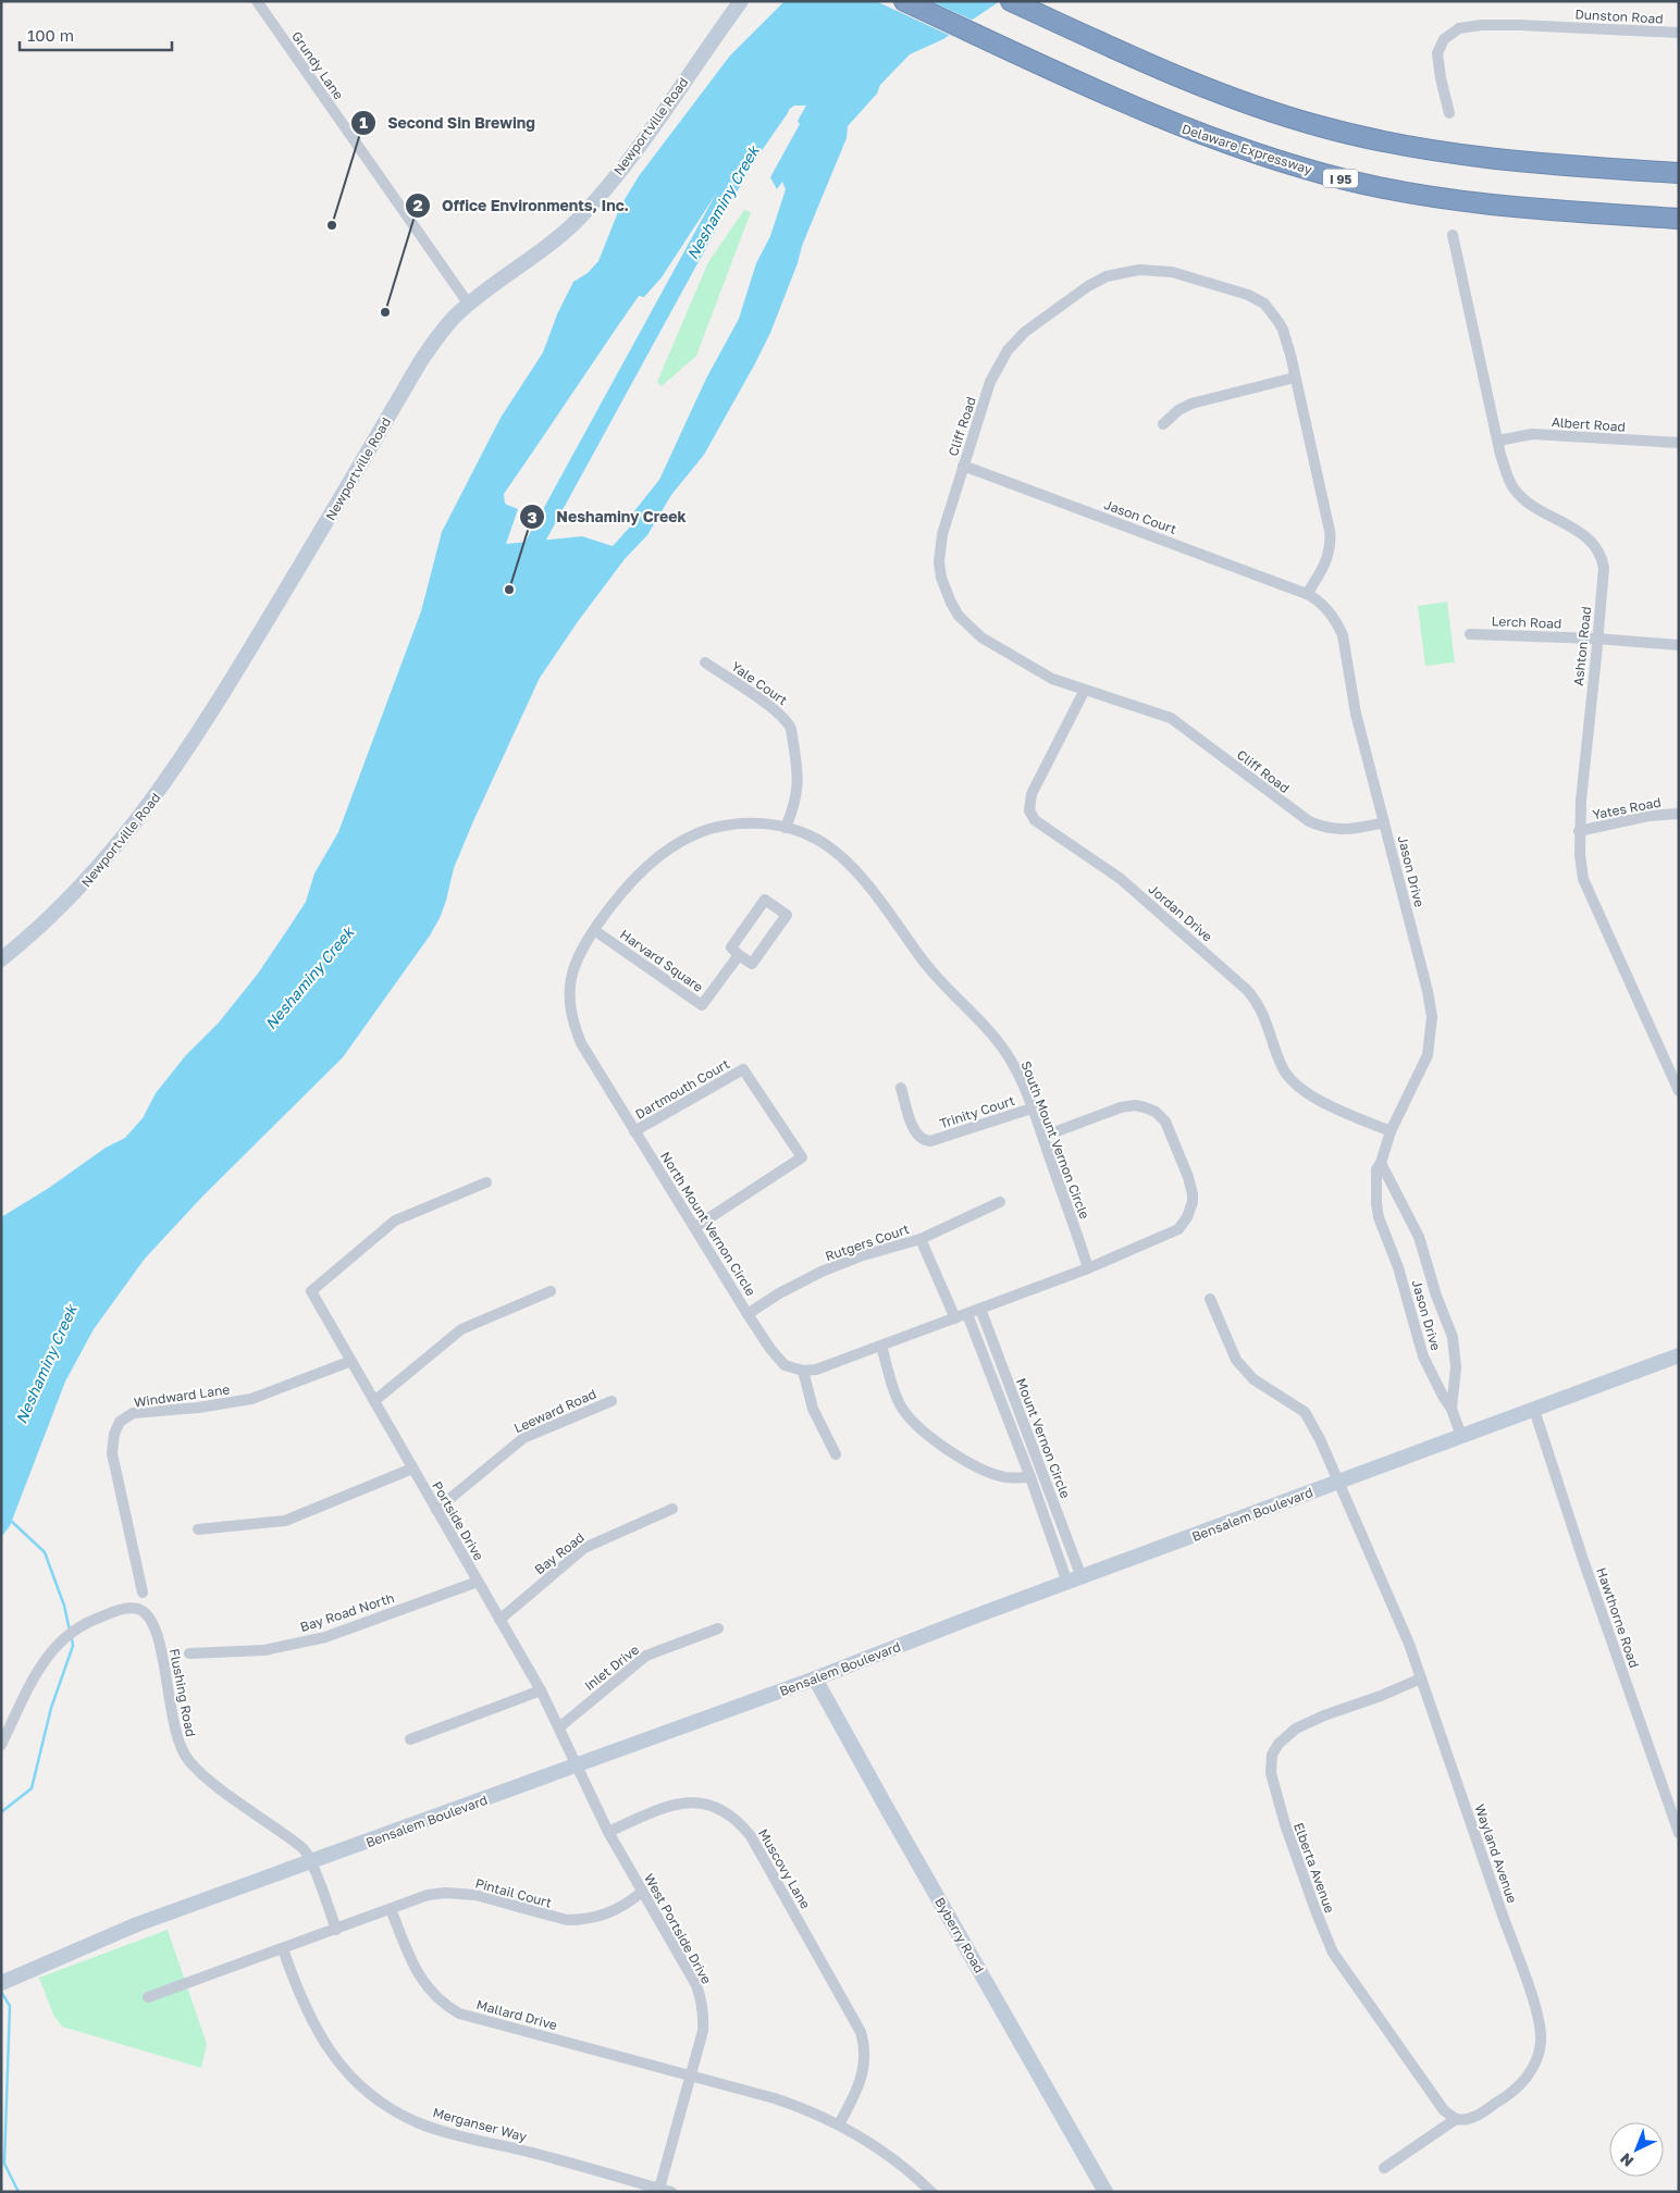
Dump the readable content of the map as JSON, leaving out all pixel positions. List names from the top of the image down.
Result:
{
  "streets": {
    "highway": ["Delaware Expressway", "I 95"],
    "main road": ["Newportville Road", "Bensalem Boulevard", "Byberry Road"],
    "street": [
      "Dunston Road",
      "Grundy Lane",
      "Albert Road",
      "Cliff Road",
      "Jason Court",
      "Lerch Road",
      "Ashton Road",
      "Yale Court",
      "Yates Road",
      "Jason Drive",
      "Jordan Drive",
      "Harvard Square",
      "Dartmouth Court",
      "Trinity Court",
      "South Mount Vernon Circle",
      "North Mount Vernon Circle",
      "Rutgers Court",
      "Windward Lane",
      "Leeward Road",
      "Mount Vernon Circle",
      "Portside Drive",
      "Bay Road",
      "Bay Road North",
      "Hawthorne Road",
      "Inlet Drive",
      "Flushing Road",
      "Wayland Avenue",
      "Elberta Avenue",
      "Muscovy Lane",
      "Pintail Court",
      "West Portside Drive",
      "Mallard Drive",
      "Merganser Way"
    ]
  },
  "crossings": [
    ["Grundy Lane", "Newportville Road"],
    ["Albert Road", "Ashton Road"],
    ["Cliff Road", "Jason Court"],
    ["Cliff Road", "Jason Drive"],
    ["Cliff Road", "Jordan Drive"],
    ["Jason Court", "Jason Drive"],
    ["Lerch Road", "Ashton Road"],
    ["Ashton Road", "Yates Road"],
    ["Yale Court", "South Mount Vernon Circle"],
    ["Jason Drive", "Jordan Drive"],
    ["Jason Drive", "Bensalem Boulevard"],
    ["Harvard Square", "South Mount Vernon Circle"],
    ["Harvard Square", "North Mount Vernon Circle"],
    ["Dartmouth Court", "North Mount Vernon Circle"],
    ["Trinity Court", "South Mount Vernon Circle"],
    ["South Mount Vernon Circle", "North Mount Vernon Circle"],
    ["North Mount Vernon Circle", "Rutgers Court"],
    ["Windward Lane", "Portside Drive"],
    ["Leeward Road", "Portside Drive"],
    ["Mount Vernon Circle", "Bensalem Boulevard"],
    ["Bensalem Boulevard", "Portside Drive"],
    ["Bensalem Boulevard", "Hawthorne Road"],
    ["Bensalem Boulevard", "Flushing Road"],
    ["Bensalem Boulevard", "Wayland Avenue"],
    ["Bensalem Boulevard", "Byberry Road"],
    ["Portside Drive", "Bay Road"],
    ["Portside Drive", "Bay Road North"],
    ["Portside Drive", "Inlet Drive"],
    ["Flushing Road", "Pintail Court"],
    ["Wayland Avenue", "Elberta Avenue"],
    ["Muscovy Lane", "West Portside Drive"],
    ["Muscovy Lane", "Mallard Drive"],
    ["Pintail Court", "West Portside Drive"],
    ["Pintail Court", "Mallard Drive"],
    ["Pintail Court", "Merganser Way"],
    ["West Portside Drive", "Mallard Drive"]
  ],
  "water": ["Neshaminy Creek"],
  "places": ["Second Sin Brewing", "Office Environments, Inc.", "Neshaminy Creek"],
  "scale_bar": "100 m",
  "north": "bottom left"
}
